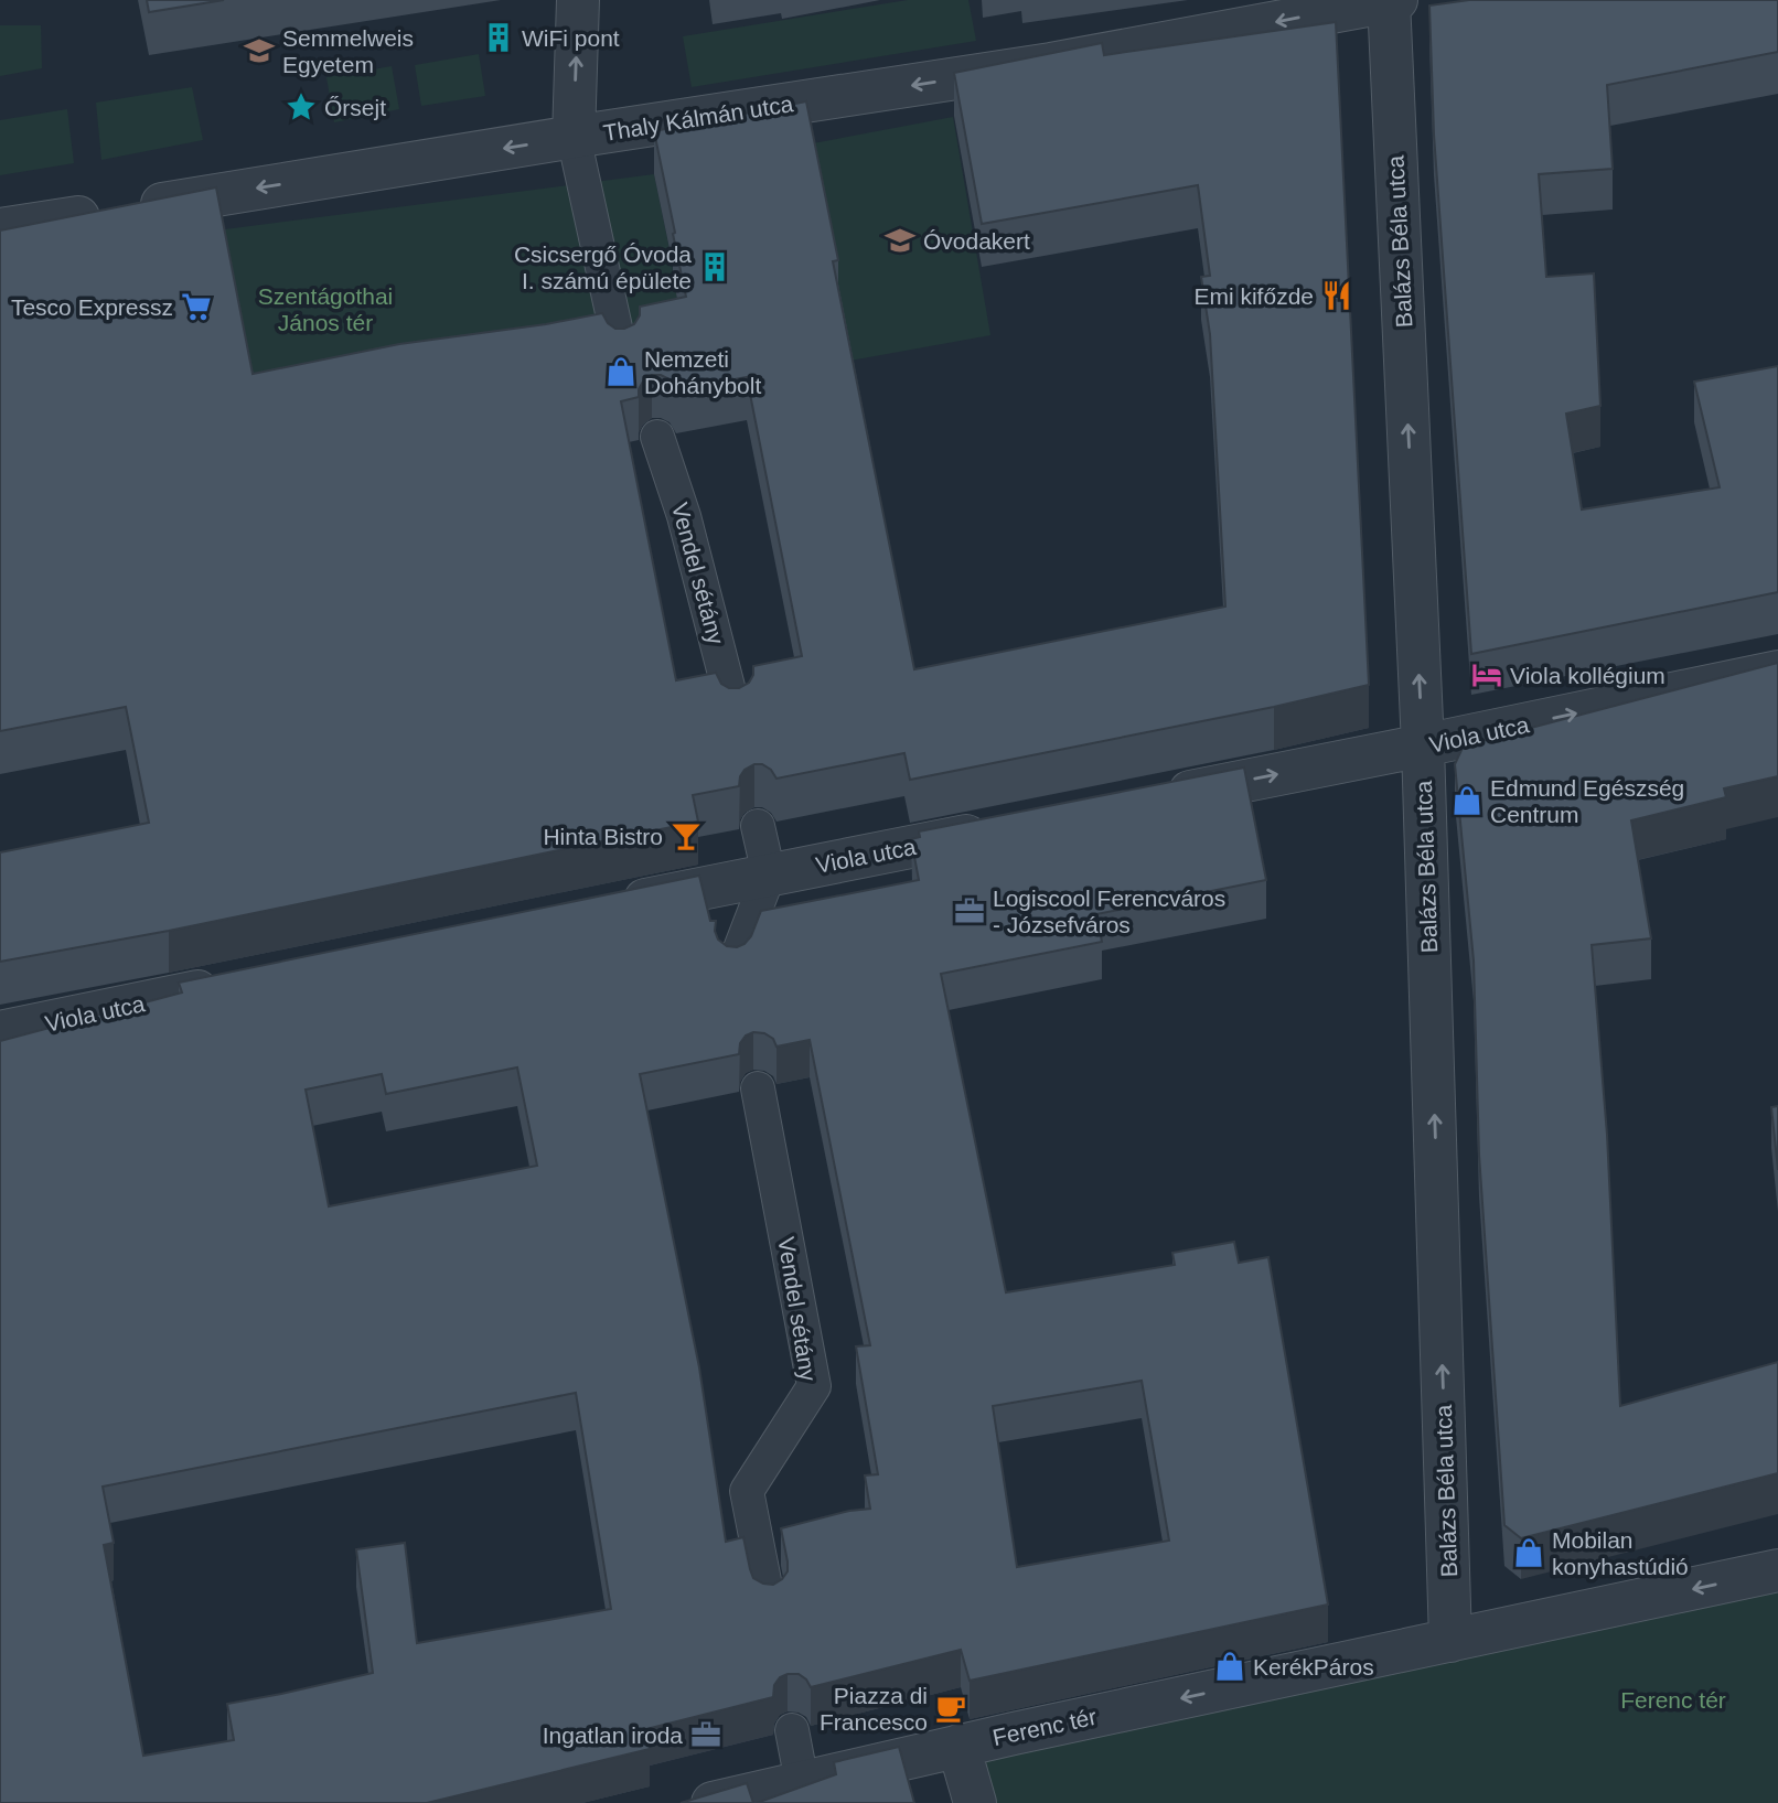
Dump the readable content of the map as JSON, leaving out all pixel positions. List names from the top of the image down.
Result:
{
  "streets": {
    "street": [
      "Thaly Kálmán utca",
      "Balázs Béla utca",
      "Vendel sétány",
      "Viola utca",
      "Ferenc tér"
    ]
  },
  "crossings": [
    ["Thaly Kálmán utca", "Balázs Béla utca"],
    ["Balázs Béla utca", "Viola utca"],
    ["Balázs Béla utca", "Ferenc tér"]
  ],
  "one_way": [
    "Thaly Kálmán utca",
    "Balázs Béla utca",
    "Viola utca",
    "Ferenc tér"
  ],
  "parks": ["Szentágothai János tér", "Ferenc tér"],
  "places": {
    "building": ["WiFi pont", "Csicsergő Óvoda I. számú épülete"],
    "school or university": ["Semmelweis Egyetem", "Óvodakert"],
    "place": ["Őrsejt"],
    "restaurant": ["Emi kifőzde"],
    "supermarket": ["Tesco Expressz"],
    "shop": [
      "Nemzeti Dohánybolt",
      "Edmund Egészség Centrum",
      "Mobilan konyhastúdió",
      "KerékPáros"
    ],
    "hotel": ["Viola kollégium"],
    "bar": ["Hinta Bistro"],
    "office": ["Logiscool Ferencváros - Józsefváros", "Ingatlan iroda"],
    "cafe": ["Piazza di Francesco"]
  }
}
